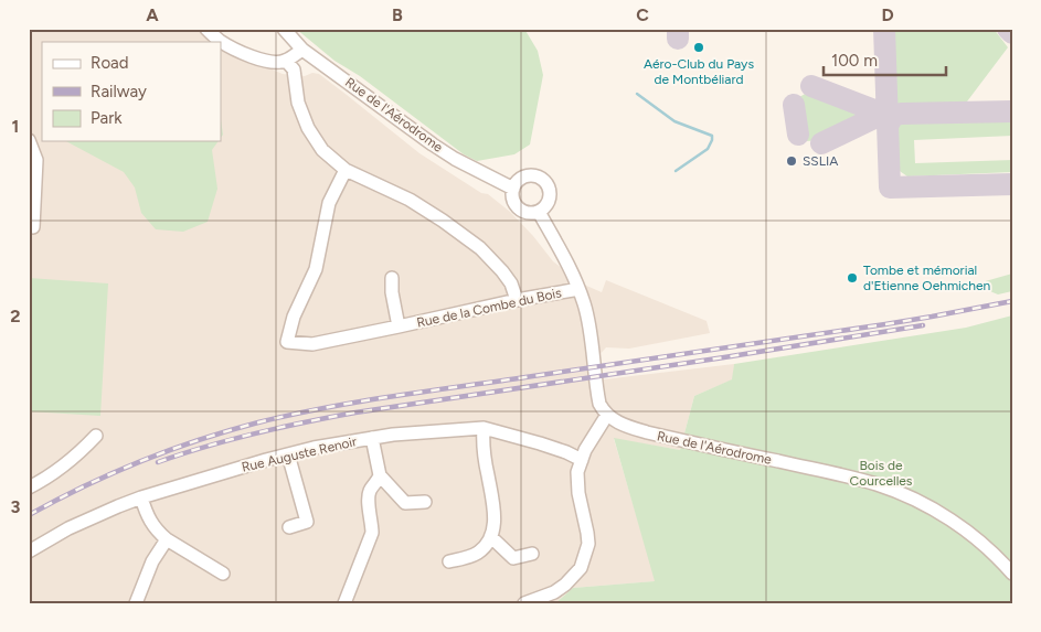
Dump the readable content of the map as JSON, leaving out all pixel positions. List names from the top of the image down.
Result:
{
  "streets": {
    "street": ["Rue de l'Aérodrome", "Rue de la Combe du Bois", "Rue Auguste Renoir"]
  },
  "parks": ["Bois de Courcelles"],
  "places": ["Aéro-Club du Pays de Montbéliard", "SSLIA", "Tombe et mémorial d'Etienne Oehmichen"],
  "legend": ["Road", "Railway", "Park"],
  "scale_bar": "100 m",
  "grid": {
    "columns": [
      "A",
      "B",
      "C",
      "D"
    ],
    "rows": ["1", "2", "3"]
  }
}
